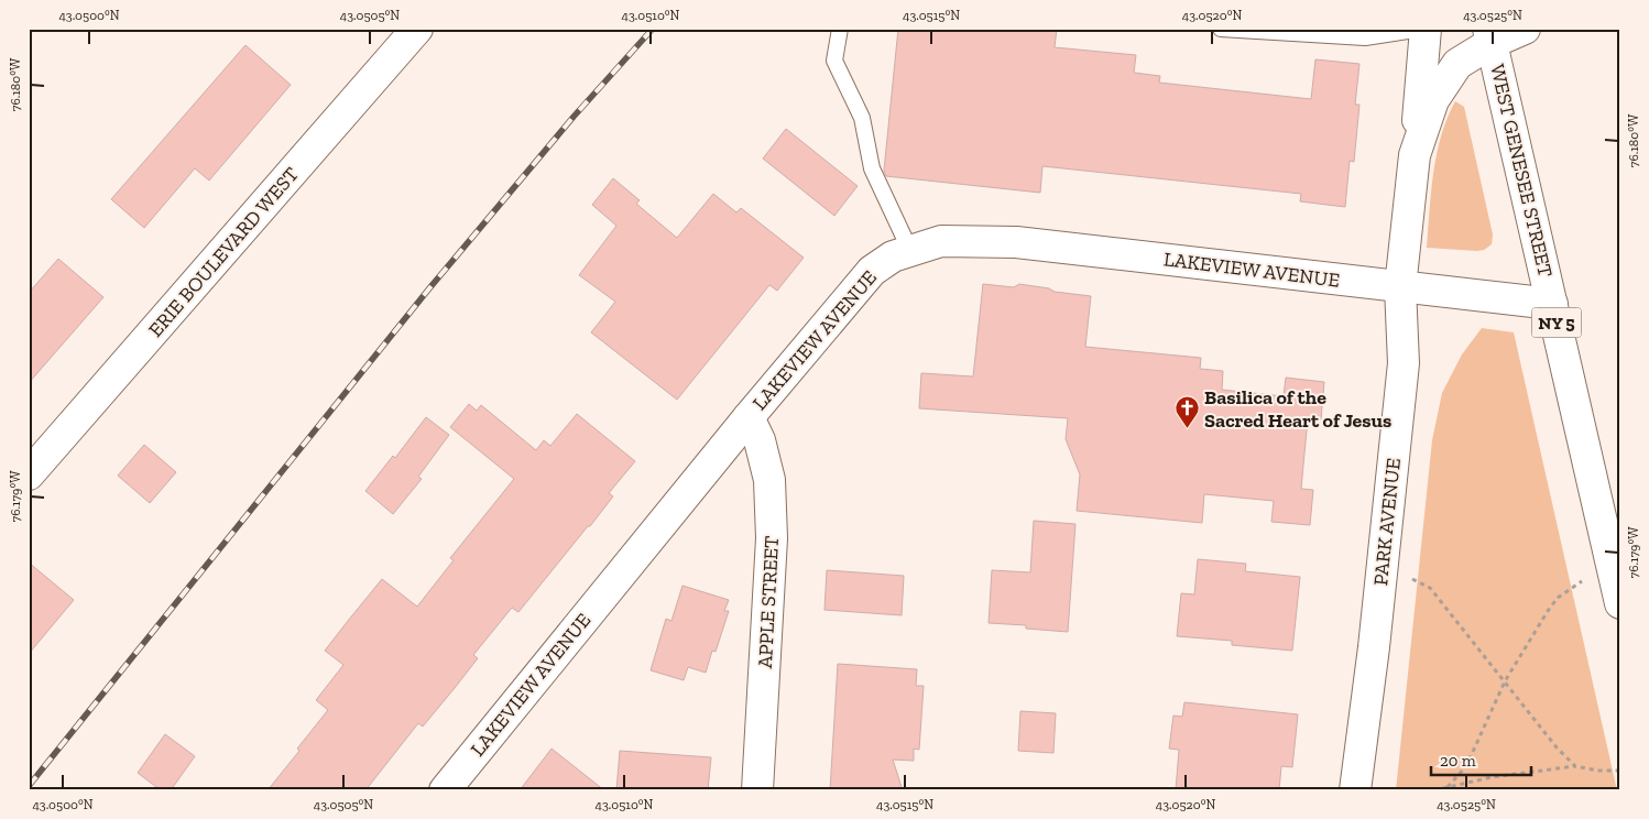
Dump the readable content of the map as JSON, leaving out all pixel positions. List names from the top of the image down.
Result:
{
  "streets": {
    "street": [
      "WEST GENESEE STREET",
      "ERIE BOULEVARD WEST",
      "LAKEVIEW AVENUE",
      "NY 5",
      "PARK AVENUE",
      "APPLE STREET"
    ]
  },
  "crossings": [
    ["WEST GENESEE STREET", "LAKEVIEW AVENUE"],
    ["WEST GENESEE STREET", "PARK AVENUE"],
    ["LAKEVIEW AVENUE", "PARK AVENUE"],
    ["LAKEVIEW AVENUE", "APPLE STREET"]
  ],
  "places": {
    "church": ["Basilica of the Sacred Heart of Jesus"]
  },
  "scale_bar": "20 m",
  "coordinates": [
    "43.0500°N",
    "43.0505°N",
    "43.0510°N",
    "43.0515°N",
    "43.0520°N",
    "43.0525°N",
    "76.180°W",
    "76.179°W"
  ]
}
